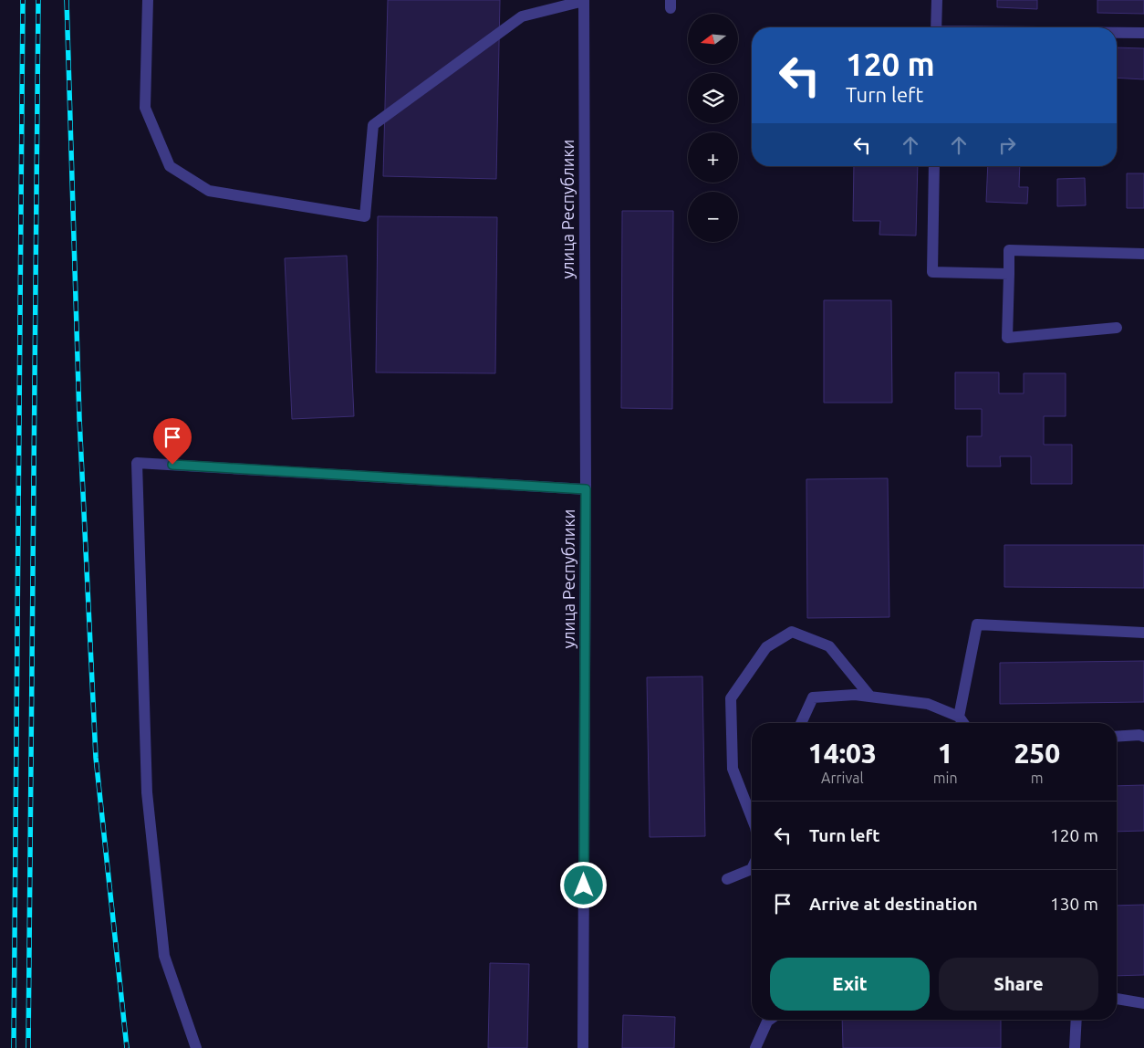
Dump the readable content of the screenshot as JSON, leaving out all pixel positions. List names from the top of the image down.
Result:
{
  "streets": {
    "street": ["улица Республики"]
  },
  "north": "left",
  "page": {
    "map_buttons": ["+", "−"],
    "turn": ["120 m", "Turn left"],
    "eta": [
      "14:03",
      "Arrival",
      "1",
      "min",
      "250",
      "m"
    ],
    "list": [
      {
        "name": "Turn left",
        "value": "120 m"
      },
      {
        "name": "Arrive at destination",
        "value": "130 m"
      }
    ],
    "buttons": ["Exit", "Share"]
  }
}
